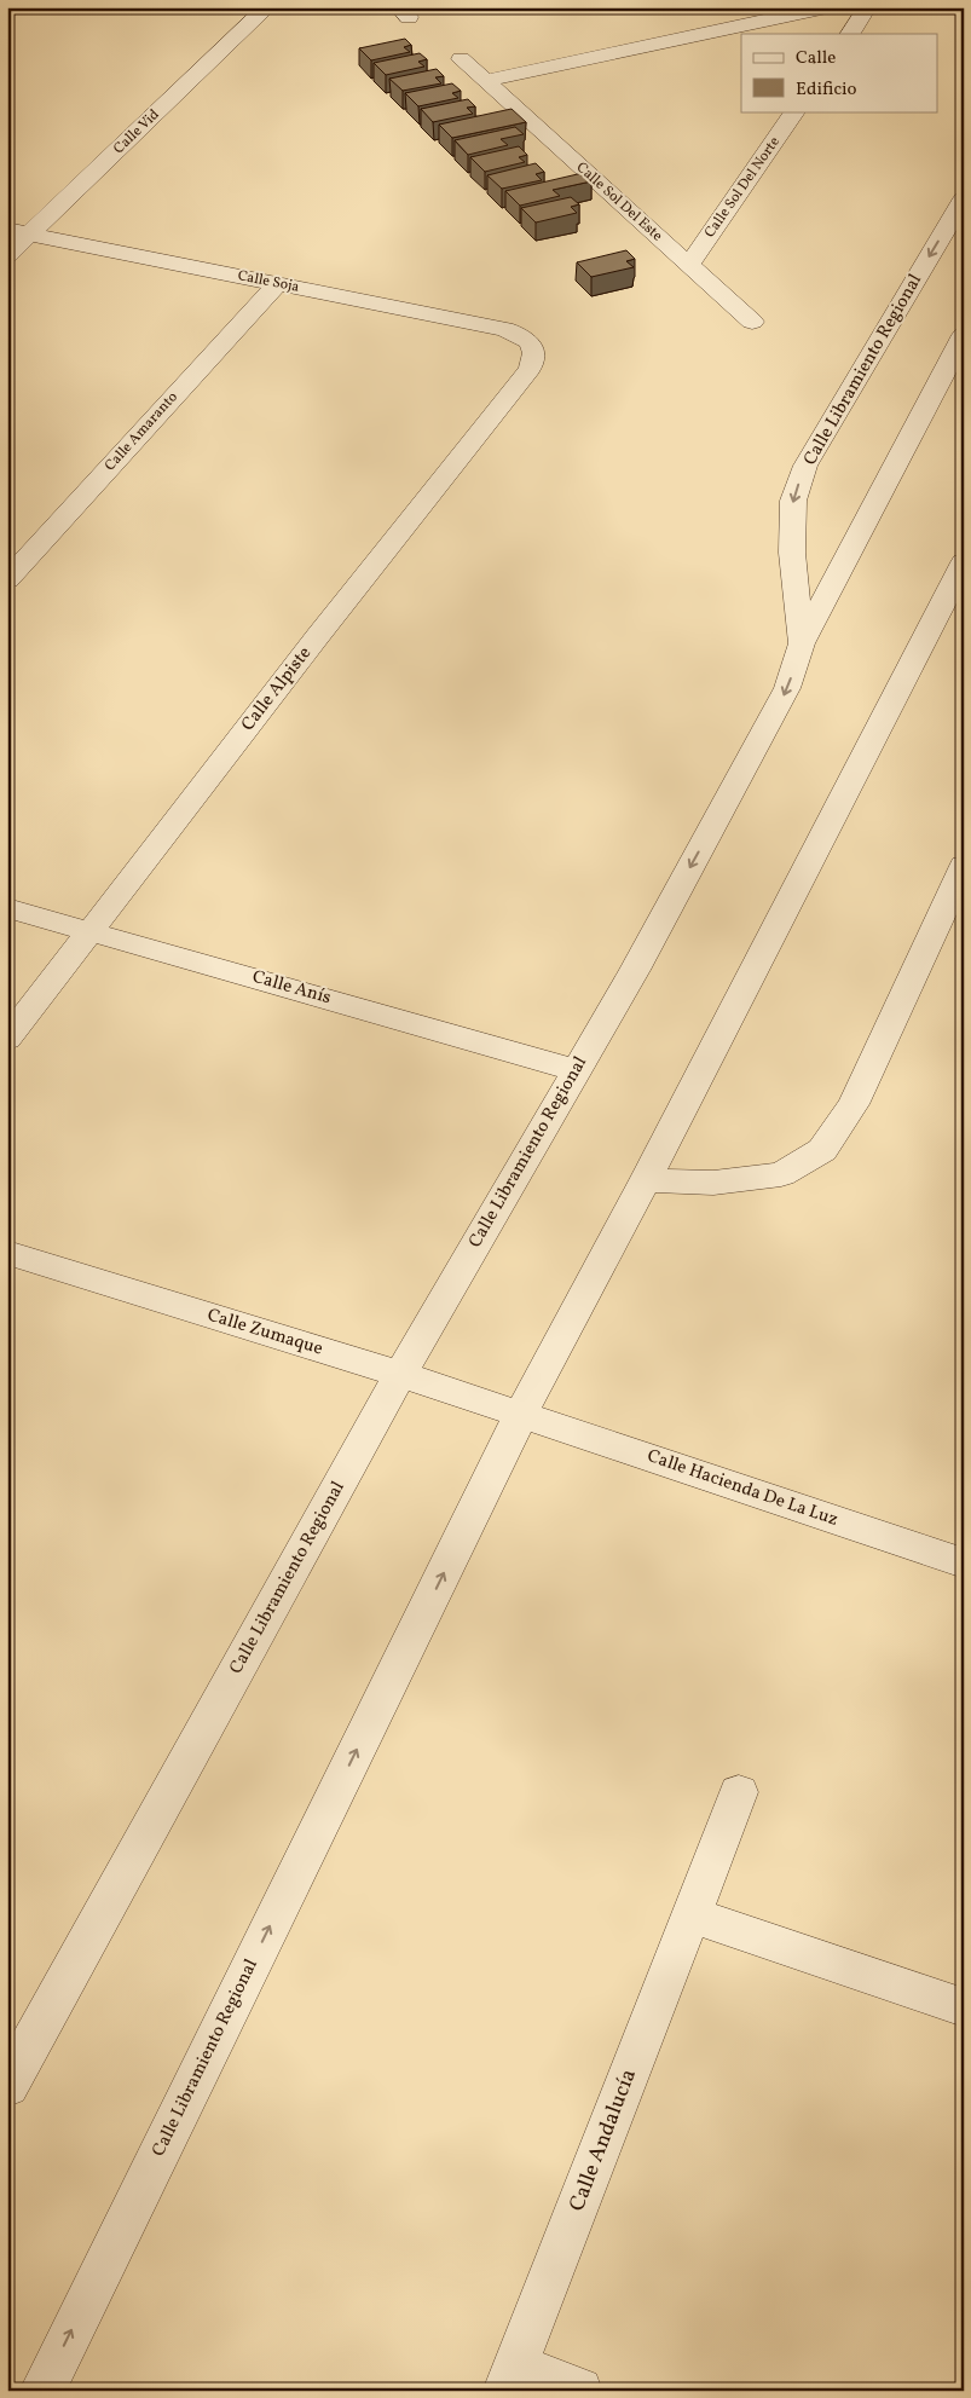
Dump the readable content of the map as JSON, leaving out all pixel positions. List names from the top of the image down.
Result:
{
  "streets": {
    "street": [
      "Calle Vid",
      "Calle Sol Del Norte",
      "Calle Sol Del Este",
      "Calle Soja",
      "Calle Libramiento Regional",
      "Calle Amaranto",
      "Calle Alpiste",
      "Calle Anís",
      "Calle Zumaque",
      "Calle Hacienda De La Luz",
      "Calle Andalucía"
    ]
  },
  "crossings": [
    ["Calle Vid", "Calle Soja"],
    ["Calle Sol Del Norte", "Calle Sol Del Este"],
    ["Calle Soja", "Calle Amaranto"],
    ["Calle Soja", "Calle Alpiste"],
    ["Calle Libramiento Regional", "Calle Anís"],
    ["Calle Libramiento Regional", "Calle Zumaque"],
    ["Calle Libramiento Regional", "Calle Hacienda De La Luz"],
    ["Calle Alpiste", "Calle Anís"],
    ["Calle Zumaque", "Calle Hacienda De La Luz"]
  ],
  "legend": ["Calle", "Edificio"]
}
